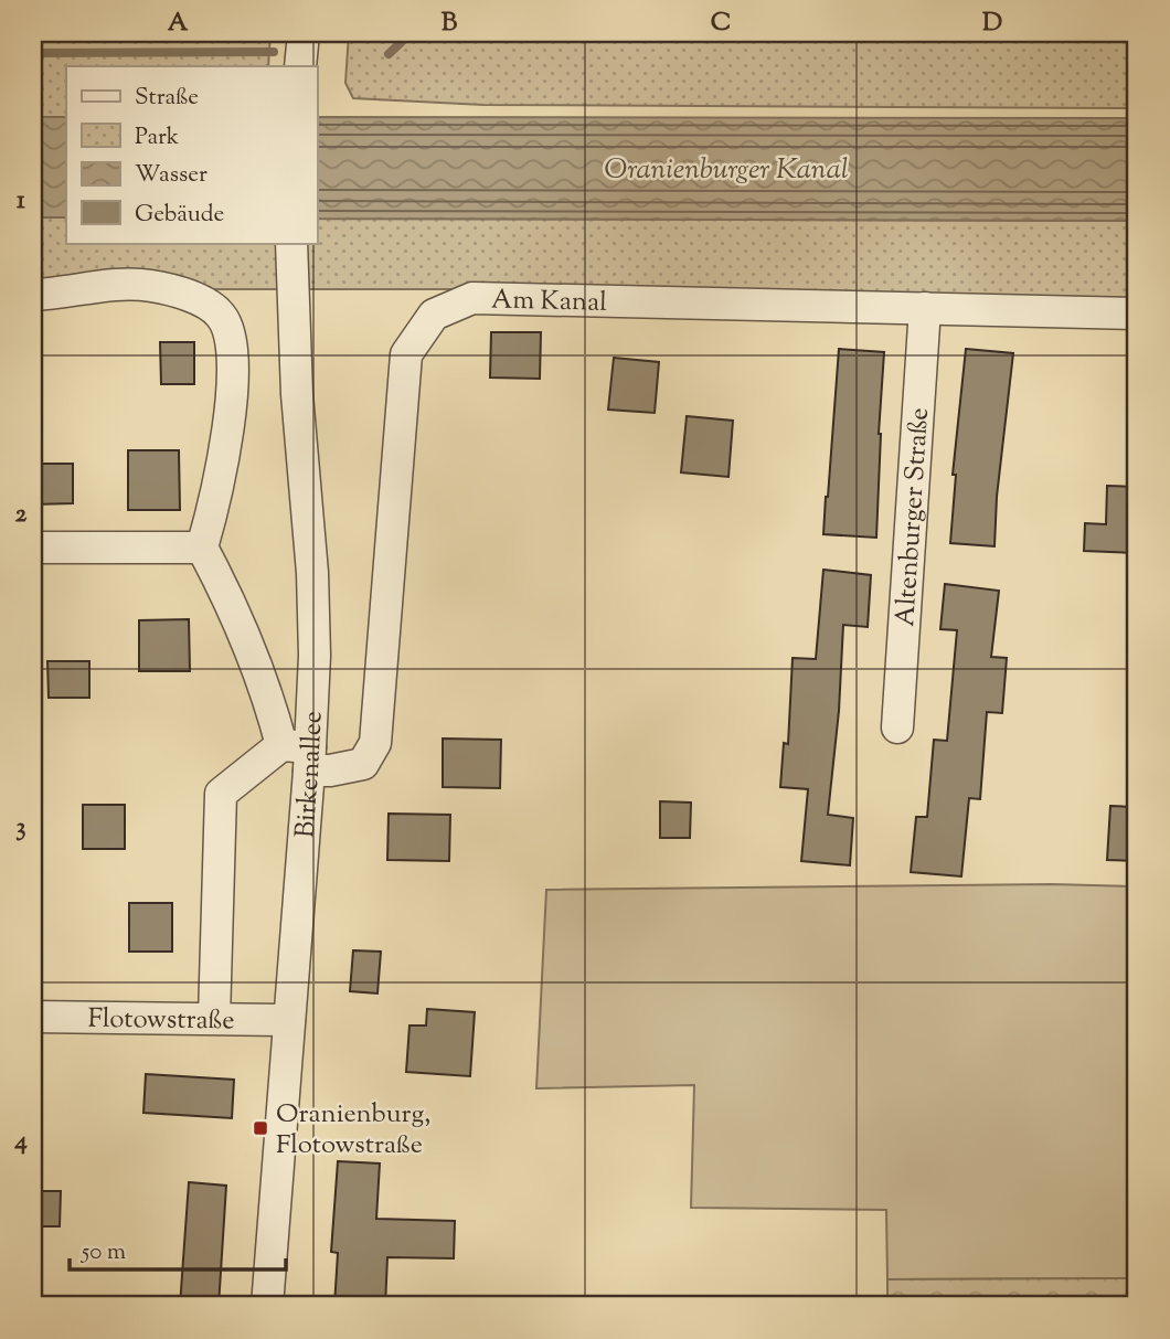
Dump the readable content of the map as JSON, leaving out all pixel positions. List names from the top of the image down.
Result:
{
  "streets": {
    "street": [
      "Am Kanal",
      "Altenburger Straße",
      "Birkenallee",
      "Flotowstraße"
    ]
  },
  "crossings": [
    ["Am Kanal", "Altenburger Straße"],
    ["Am Kanal", "Birkenallee"],
    ["Birkenallee", "Flotowstraße"]
  ],
  "water": ["Oranienburger Kanal"],
  "places": {
    "transit": ["Oranienburg, Flotowstraße"]
  },
  "legend": [
    "Straße",
    "Park",
    "Wasser",
    "Gebäude"
  ],
  "scale_bar": "50 m",
  "grid": {
    "columns": [
      "A",
      "B",
      "C",
      "D"
    ],
    "rows": [
      "1",
      "2",
      "3",
      "4"
    ]
  }
}
